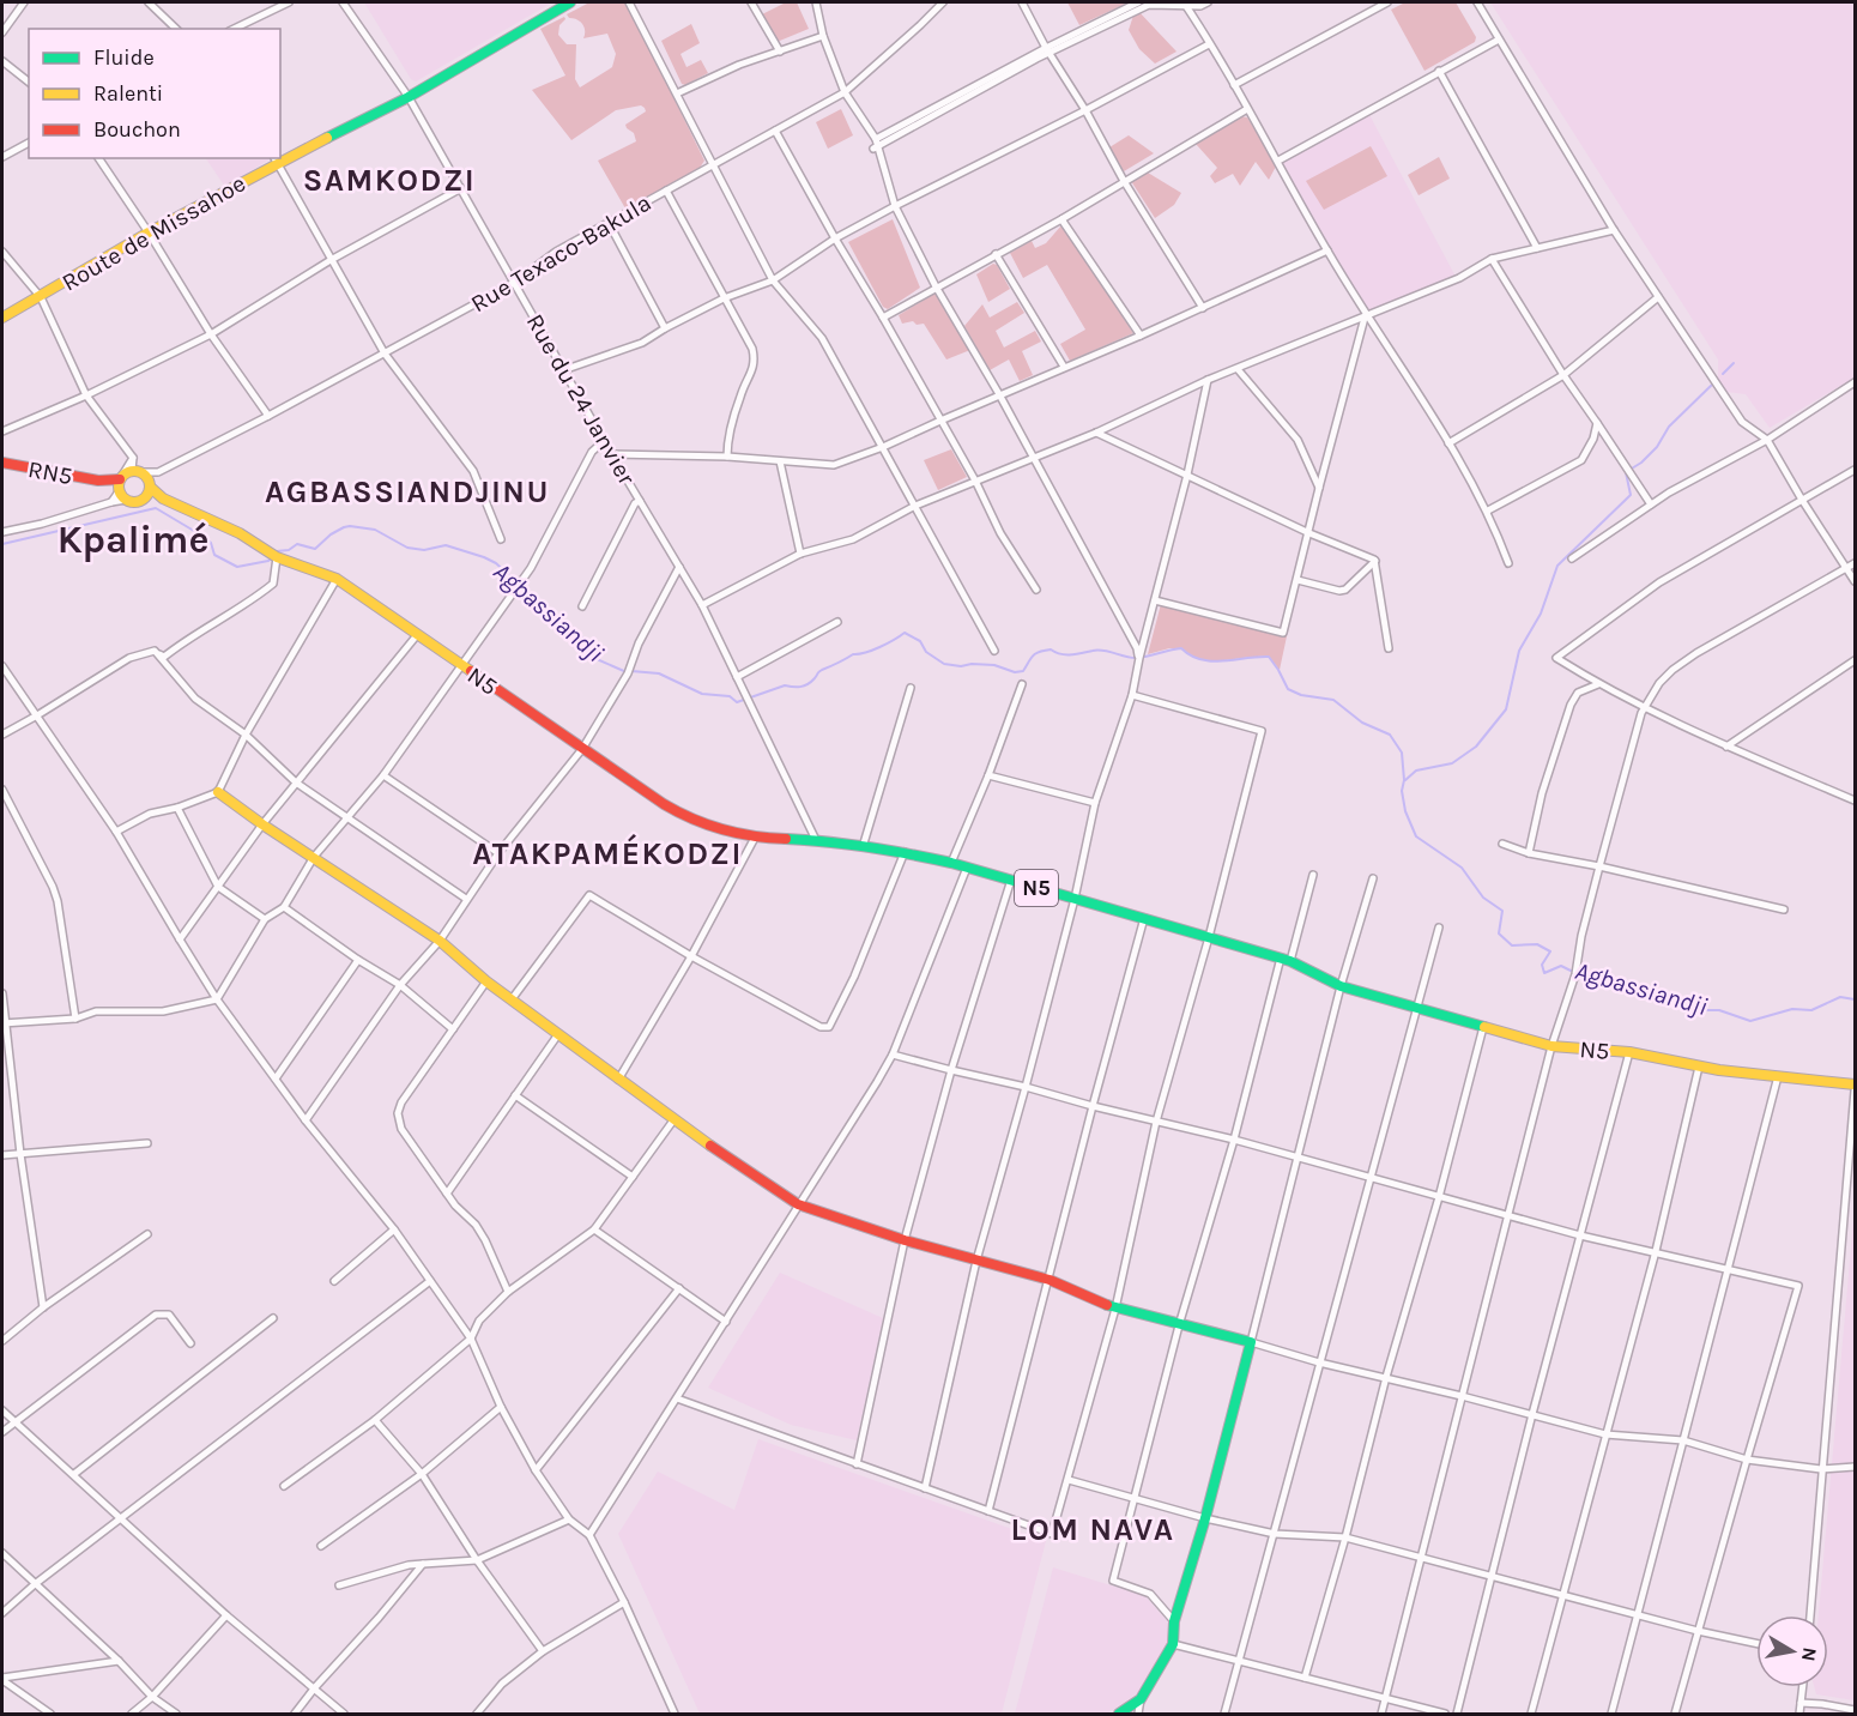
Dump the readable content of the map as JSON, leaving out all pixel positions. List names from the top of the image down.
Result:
{
  "streets": {
    "main road": ["Route de Missahoe", "RN5", "N5"],
    "street": ["Rue Texaco-Bakula", "Rue du 24 Janvier"]
  },
  "crossings": [
    ["Route de Missahoe", "Rue du 24 Janvier"],
    ["Rue Texaco-Bakula", "Rue du 24 Janvier"],
    ["Rue Texaco-Bakula", "RN5"],
    ["Rue Texaco-Bakula", "N5"],
    ["Rue du 24 Janvier", "N5"],
    ["RN5", "N5"]
  ],
  "districts": [
    "SAMKODZI",
    "AGBASSIANDJINU",
    "Kpalimé",
    "ATAKPAMÉKODZI",
    "LOM NAVA"
  ],
  "water": ["Agbassiandji"],
  "legend": ["Fluide", "Ralenti", "Bouchon"],
  "north": "right"
}
